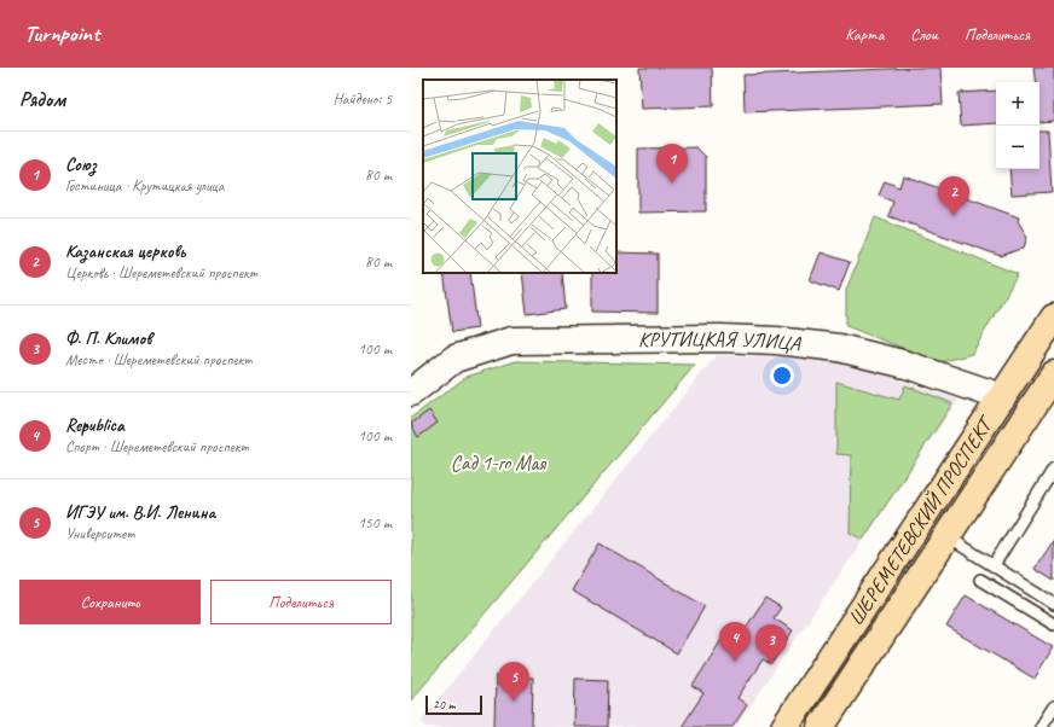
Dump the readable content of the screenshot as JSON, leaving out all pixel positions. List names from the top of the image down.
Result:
{
  "streets": {
    "main road": ["КРУТИЦКАЯ УЛИЦА", "ШЕРЕМЕТЕВСКИЙ ПРОСПЕКТ"]
  },
  "crossings": [
    ["КРУТИЦКАЯ УЛИЦА", "ШЕРЕМЕТЕВСКИЙ ПРОСПЕКТ"]
  ],
  "parks": ["Сад 1-го Мая"],
  "scale_bar": "20 m",
  "page": {
    "header": "Turnpoint",
    "nav": ["Карта", "Слои", "Поделиться"],
    "heading": ["Рядом", "Найдено: 5"],
    "map_buttons": ["+", "−"],
    "list": [
      {
        "mark": "1",
        "name": "Союз",
        "note": "Гостиница · Крутицкая улица",
        "value": "80 m"
      },
      {
        "mark": "2",
        "name": "Казанская церковь",
        "note": "Церковь · Шереметевский проспект",
        "value": "80 m"
      },
      {
        "mark": "3",
        "name": "Ф. П. Климов",
        "note": "Место · Шереметевский проспект",
        "value": "100 m"
      },
      {
        "mark": "4",
        "name": "Republica",
        "note": "Спорт · Шереметевский проспект",
        "value": "100 m"
      },
      {
        "mark": "5",
        "name": "ИГЭУ им. В.И. Ленина",
        "note": "Университет",
        "value": "150 m"
      }
    ],
    "pins": [
      "1",
      "2",
      "4",
      "3",
      "5"
    ],
    "buttons": ["Сохранить", "Поделиться"],
    "scale": "20 m"
  }
}
